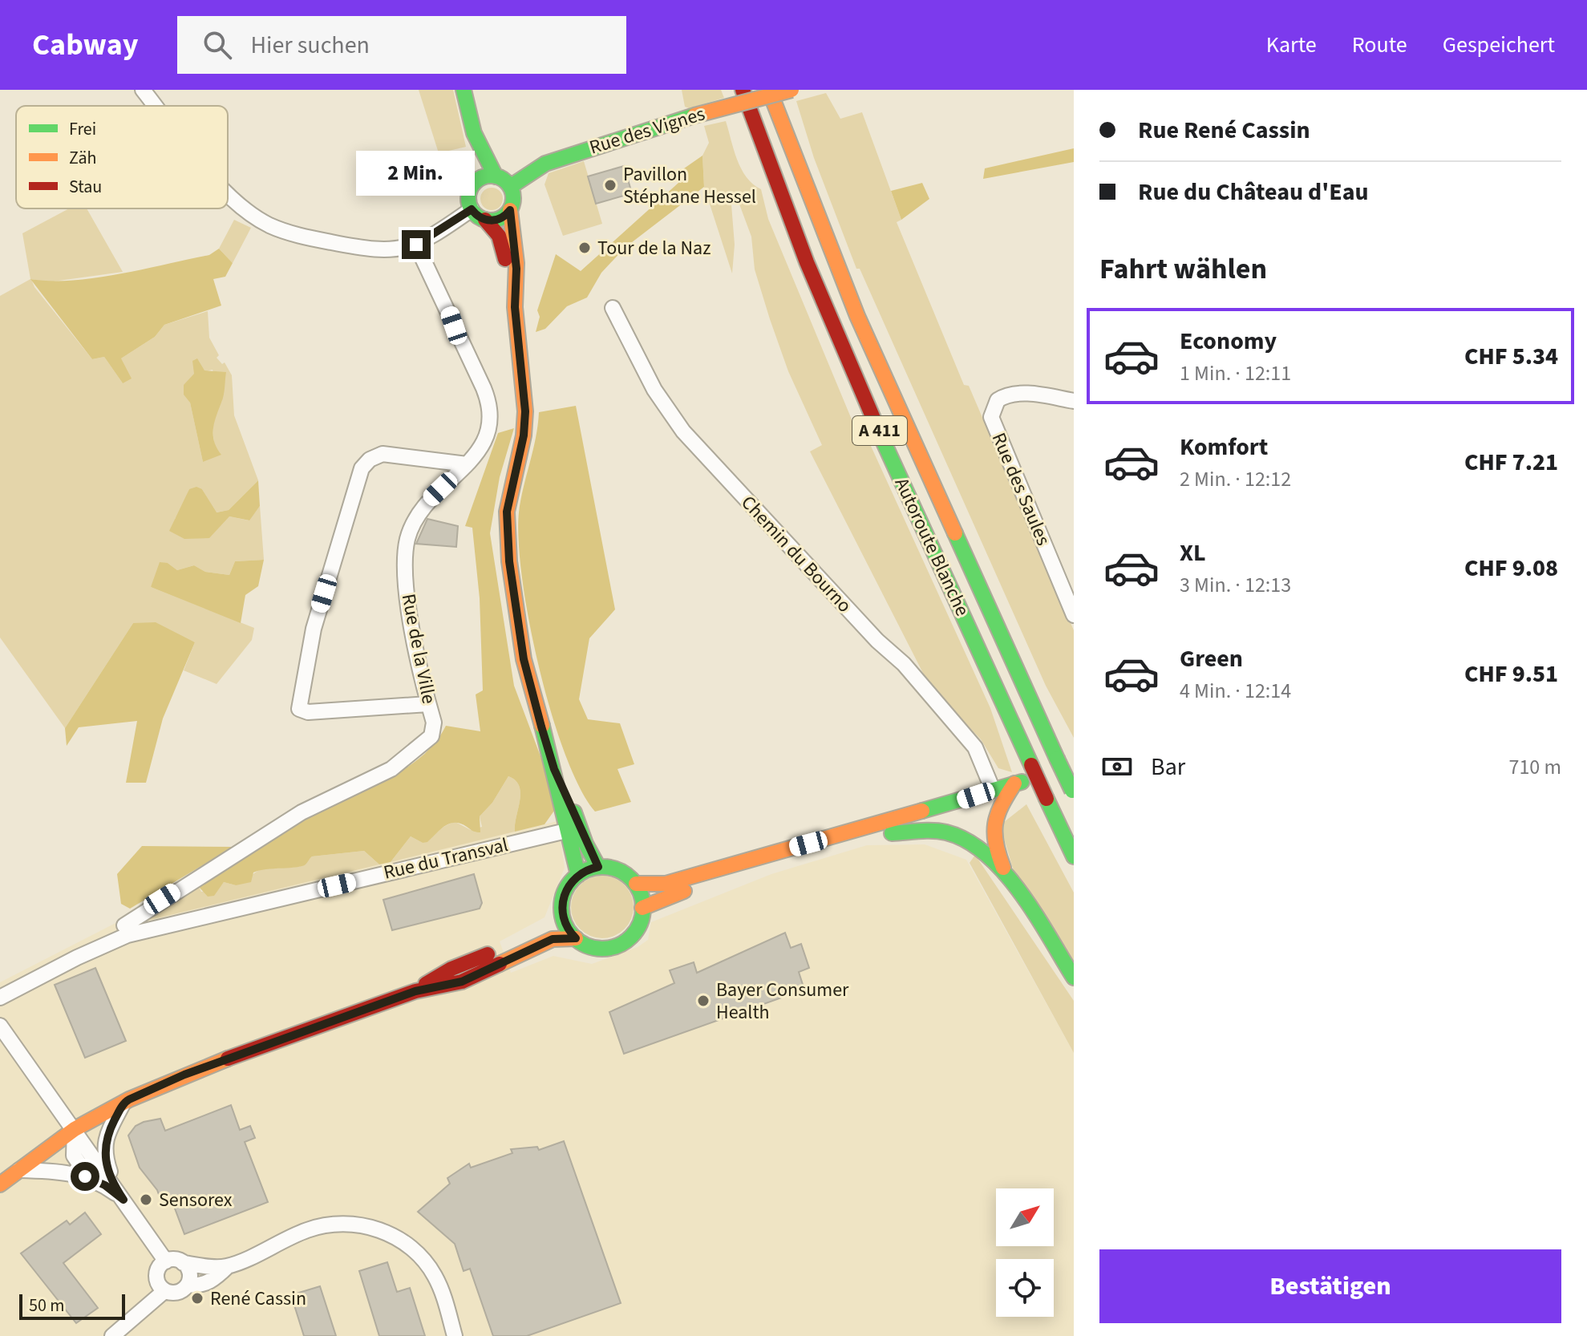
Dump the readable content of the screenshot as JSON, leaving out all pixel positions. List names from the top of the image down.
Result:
{
  "streets": {
    "main road": ["Rue des Vignes", "A 411", "Autoroute Blanche"],
    "street": [
      "Rue des Saules",
      "Chemin du Bourno",
      "Rue de la Ville",
      "Rue du Transval"
    ]
  },
  "places": [
    "Pavillon Stéphane Hessel",
    "Tour de la Naz",
    "Bayer Consumer Health",
    "Sensorex",
    "René Cassin"
  ],
  "legend": ["Frei", "Zäh", "Stau"],
  "scale_bar": "50 m",
  "north": "top right",
  "page": {
    "header": "Cabway",
    "search": "Hier suchen",
    "nav": ["Karte", "Route", "Gespeichert"],
    "banner": ["Rue René Cassin", "Rue du Château d'Eau"],
    "bubble": "2 Min.",
    "heading": "Fahrt wählen",
    "list": [
      {
        "name": "Economy",
        "note": "1 Min. · 12:11",
        "value": "CHF 5.34"
      },
      {
        "name": "Komfort",
        "note": "2 Min. · 12:12",
        "value": "CHF 7.21"
      },
      {
        "name": "XL",
        "note": "3 Min. · 12:13",
        "value": "CHF 9.08"
      },
      {
        "name": "Green",
        "note": "4 Min. · 12:14",
        "value": "CHF 9.51"
      }
    ],
    "pay": ["Bar", "710 m"],
    "buttons": "Bestätigen",
    "scale": "50 m"
  }
}
